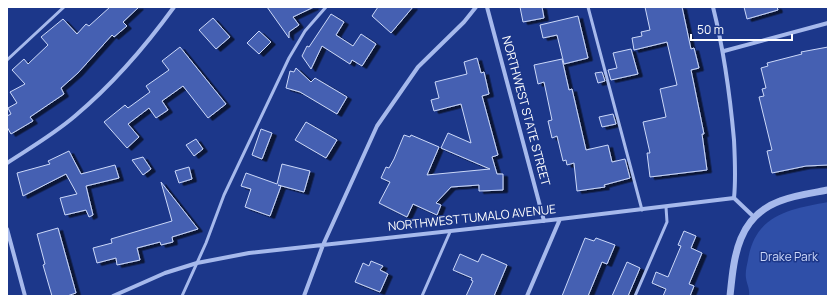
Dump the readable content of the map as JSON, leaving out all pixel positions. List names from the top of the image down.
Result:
{
  "streets": {
    "street": ["NORTHWEST STATE STREET", "NORTHWEST TUMALO AVENUE"]
  },
  "crossings": [
    ["NORTHWEST STATE STREET", "NORTHWEST TUMALO AVENUE"]
  ],
  "parks": ["Drake Park"],
  "scale_bar": "50 m"
}
